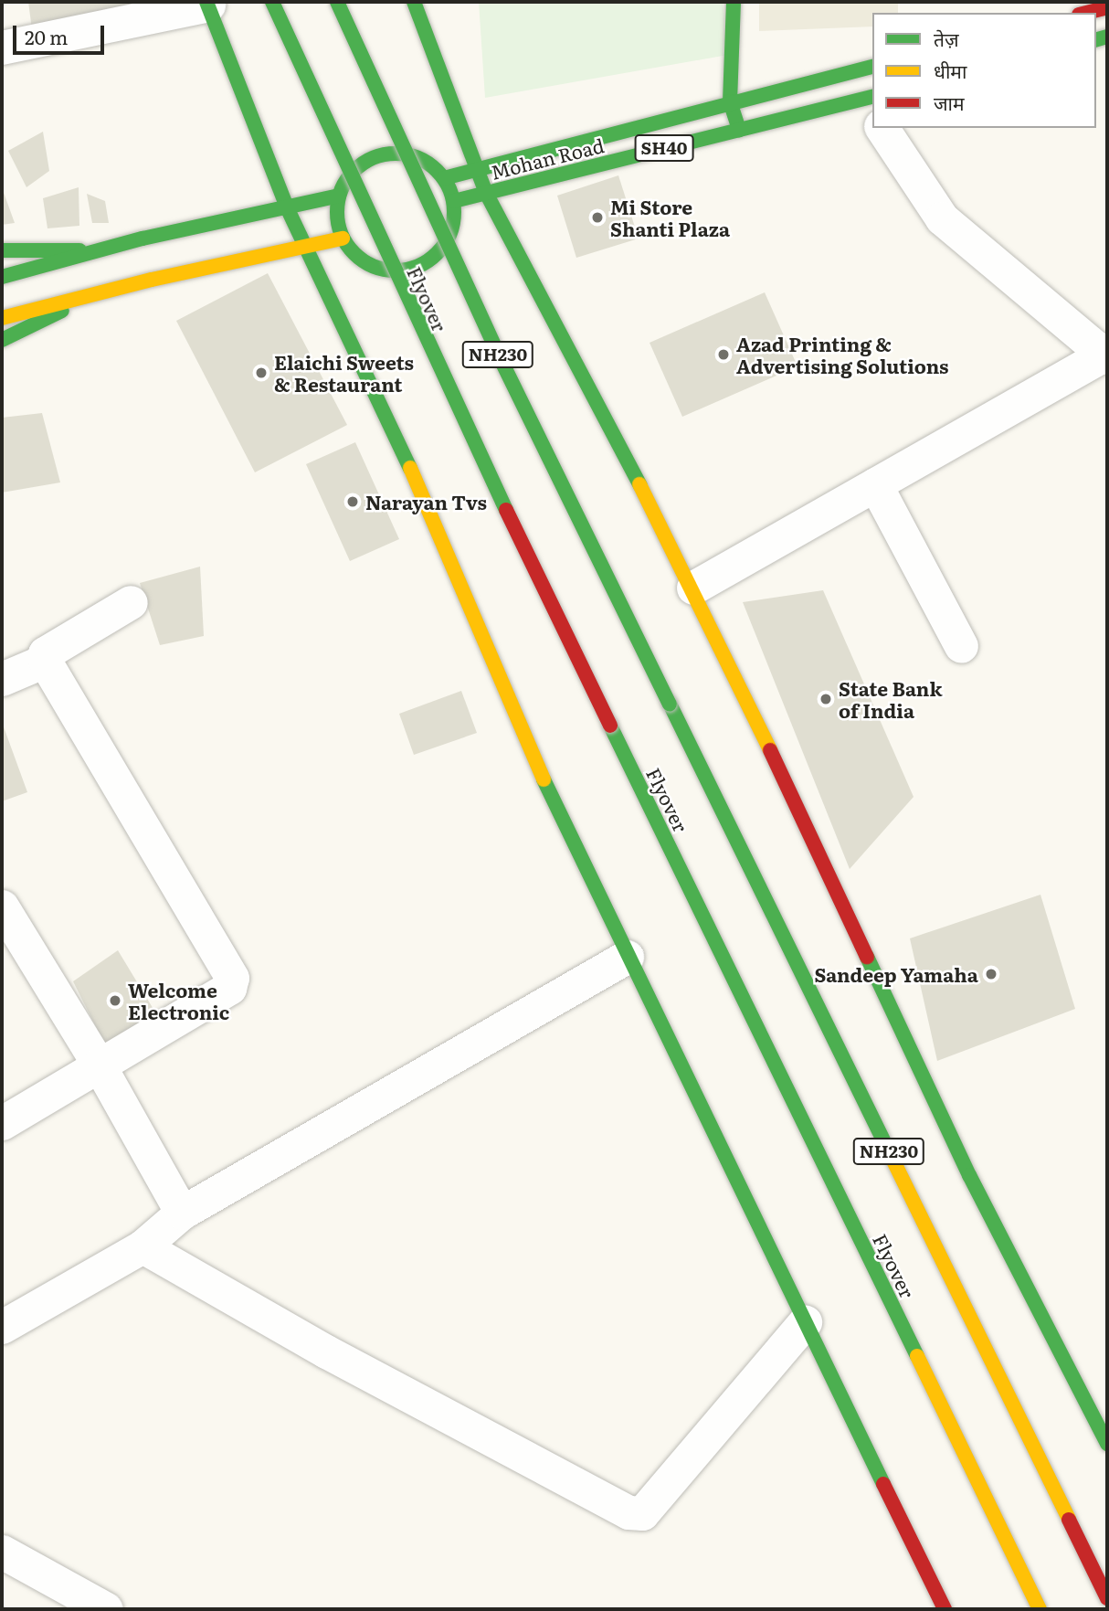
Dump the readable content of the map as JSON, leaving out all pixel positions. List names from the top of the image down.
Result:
{
  "streets": {
    "main road": [
      "SH40",
      "Mohan Road",
      "Flyover",
      "NH230"
    ]
  },
  "places": [
    "Mi Store Shanti Plaza",
    "Azad Printing & Advertising Solutions",
    "Elaichi Sweets & Restaurant",
    "Narayan Tvs",
    "State Bank of India",
    "Sandeep Yamaha",
    "Welcome Electronic"
  ],
  "legend": ["तेज़", "धीमा", "जाम"],
  "scale_bar": "20 m"
}
